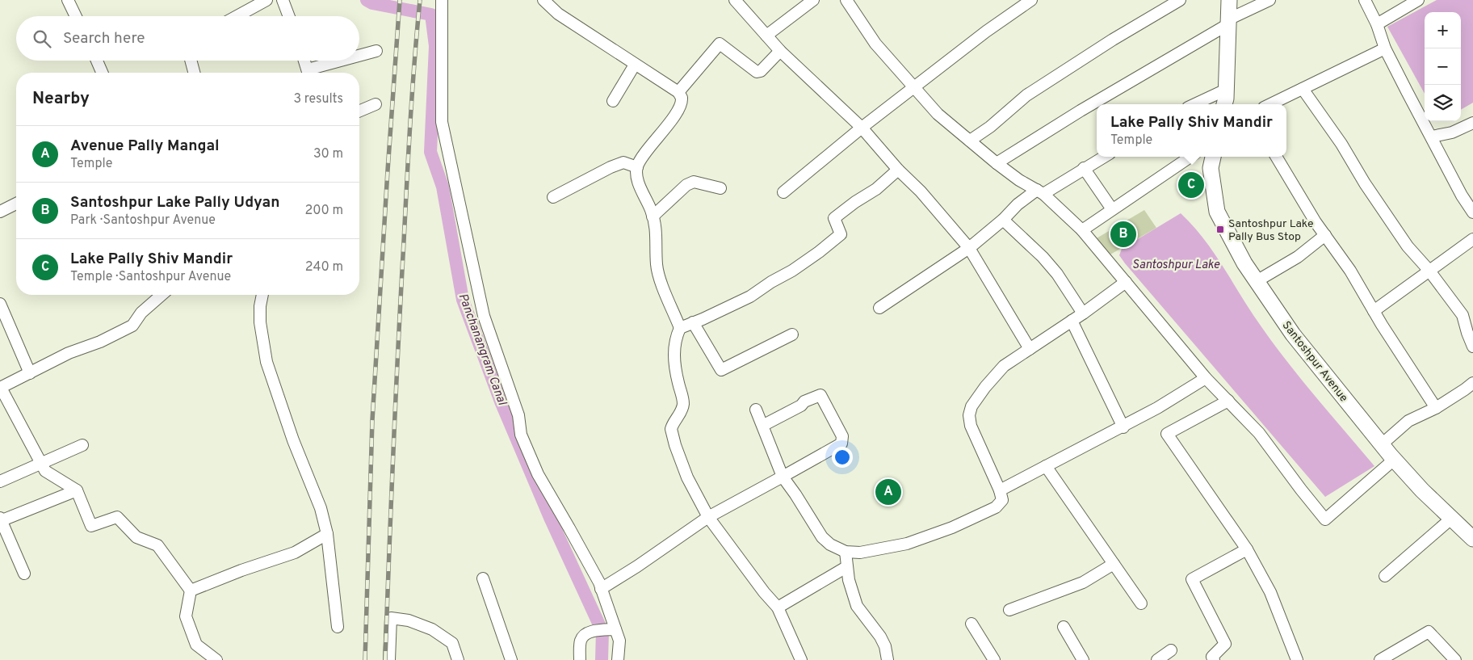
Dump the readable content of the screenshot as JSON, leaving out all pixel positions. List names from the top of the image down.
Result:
{
  "streets": {
    "main road": ["Santoshpur Avenue"]
  },
  "water": ["Santoshpur Lake", "Panchanangram Canal"],
  "places": {
    "transit": ["Santoshpur Lake Pally Bus Stop"]
  },
  "page": {
    "map_buttons": ["+", "−"],
    "search": "Search here",
    "heading": ["Nearby", "3 results"],
    "popup": ["Lake Pally Shiv Mandir", "Temple"],
    "list": [
      {
        "mark": "A",
        "name": "Avenue Pally Mangal",
        "note": "Temple",
        "value": "30 m"
      },
      {
        "mark": "B",
        "name": "Santoshpur Lake Pally Udyan",
        "note": "Park · Santoshpur Avenue",
        "value": "200 m"
      },
      {
        "mark": "C",
        "name": "Lake Pally Shiv Mandir",
        "note": "Temple · Santoshpur Avenue",
        "value": "240 m"
      }
    ],
    "pins": ["C", "B", "A"]
  }
}
